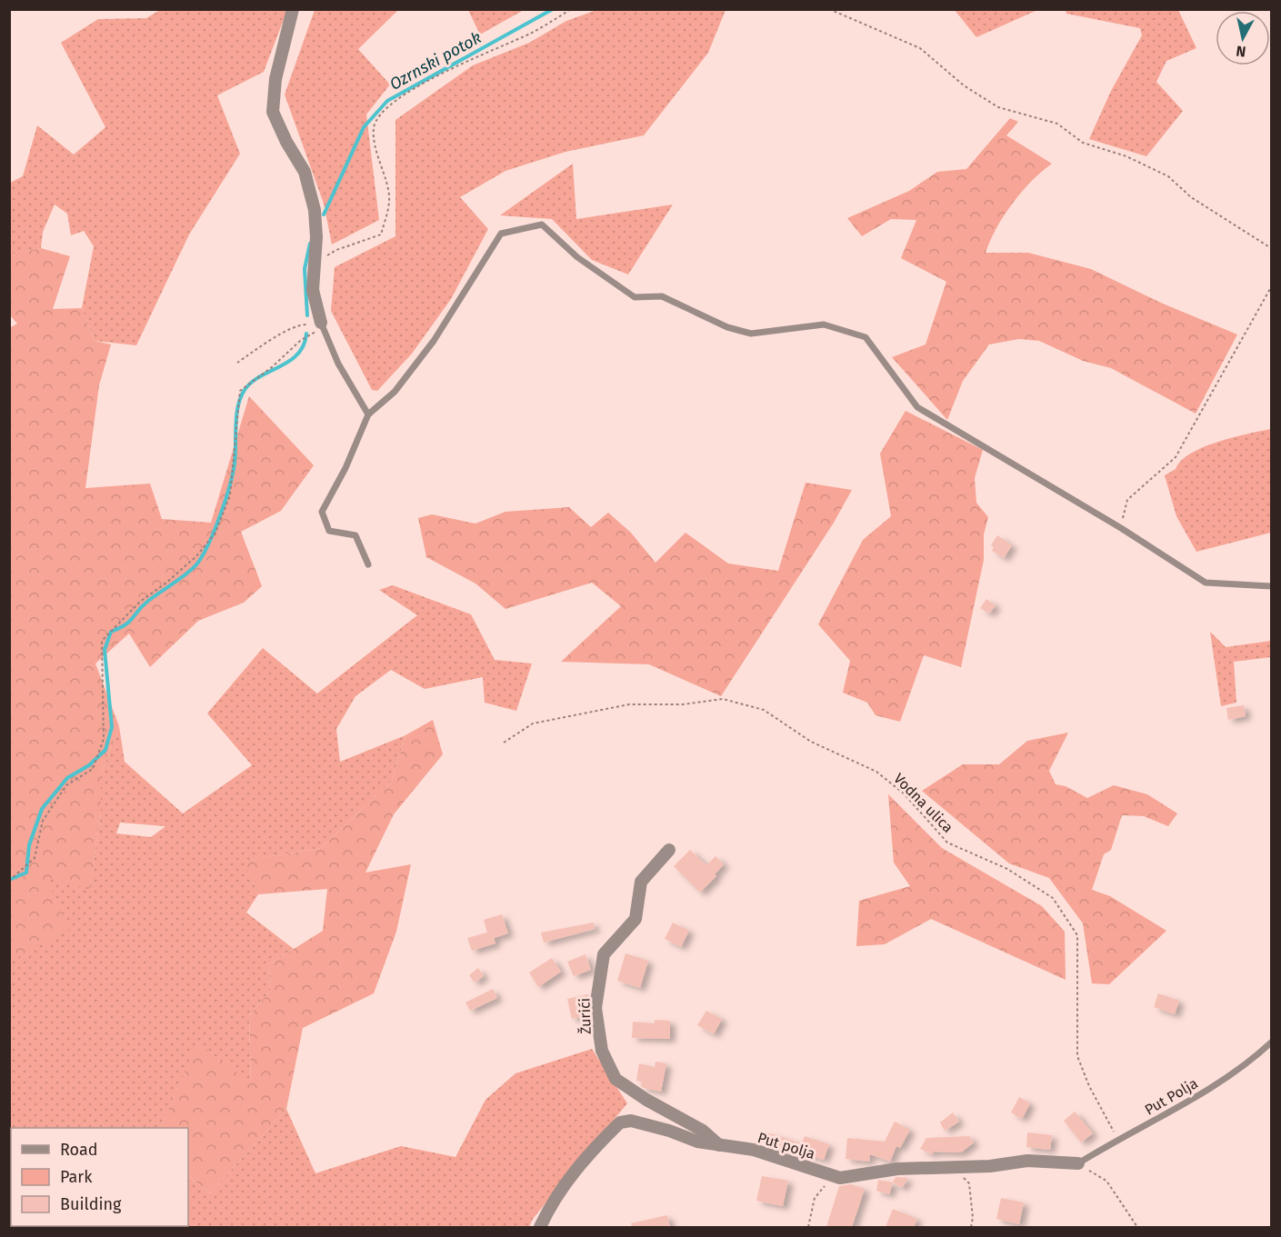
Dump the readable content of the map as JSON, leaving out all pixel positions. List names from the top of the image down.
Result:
{
  "streets": {
    "street": ["Žurići", "Put polja"],
    "lane": ["Put Polja"],
    "path": ["Vodna ulica"]
  },
  "crossings": [
    ["Vodna ulica", "Put Polja"],
    ["Žurići", "Put polja"],
    ["Put Polja", "Put polja"]
  ],
  "water": ["Ozrnski potok"],
  "legend": ["Road", "Park", "Building"],
  "north": "bottom"
}
